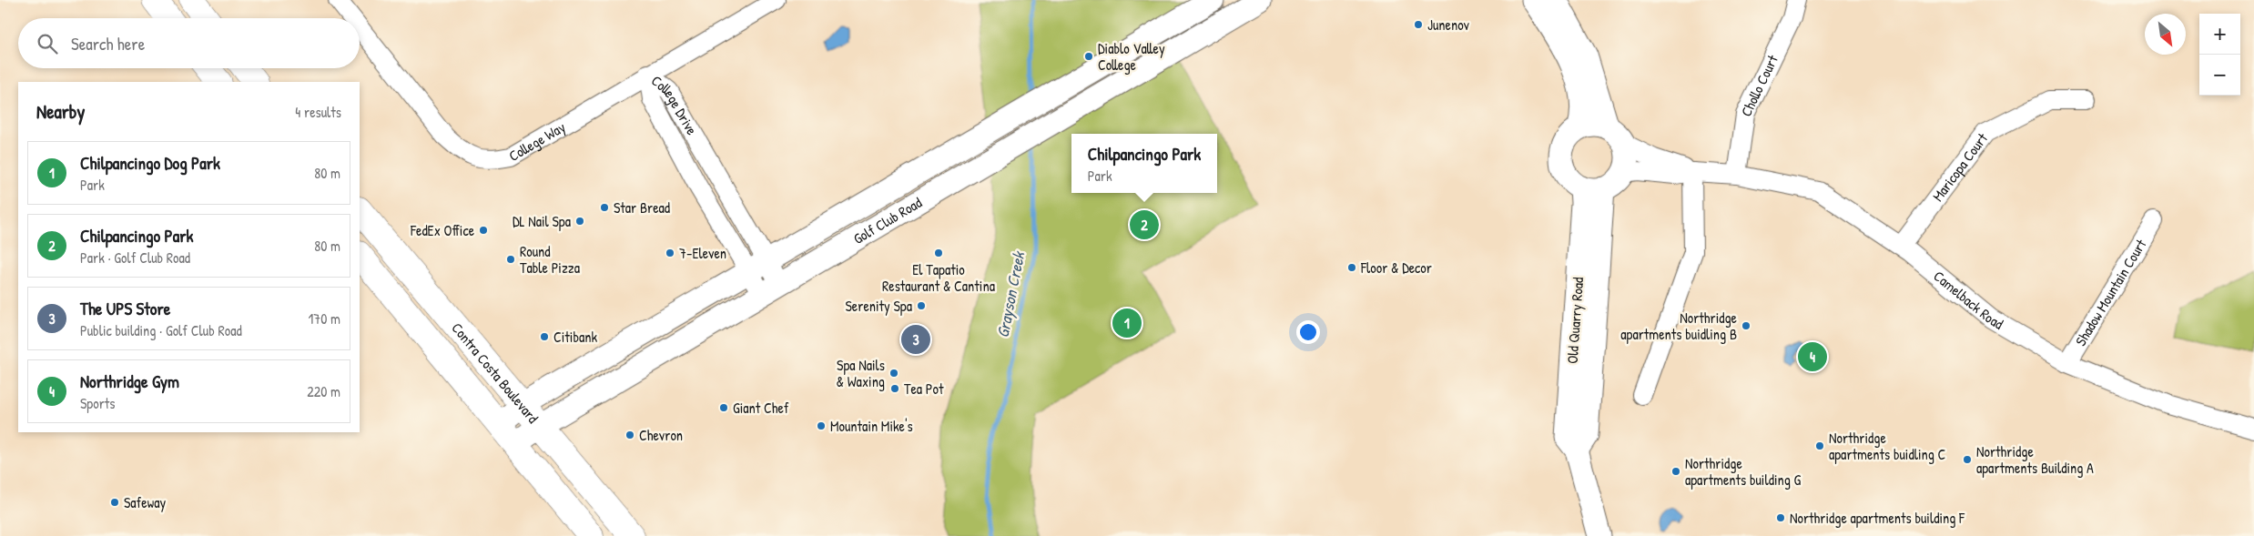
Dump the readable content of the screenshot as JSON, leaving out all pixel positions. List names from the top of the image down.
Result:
{
  "streets": {
    "main road": ["Contra Costa Boulevard"],
    "street": [
      "Chollo Court",
      "College Drive",
      "College Way",
      "Maricopa Court",
      "Golf Club Road",
      "Shadow Mountain Court",
      "Camelback Road",
      "Old Quarry Road"
    ]
  },
  "crossings": [
    ["Chollo Court", "Camelback Road"],
    ["College Drive", "College Way"],
    ["College Drive", "Golf Club Road"],
    ["Maricopa Court", "Camelback Road"],
    ["Golf Club Road", "Contra Costa Boulevard"],
    ["Shadow Mountain Court", "Camelback Road"],
    ["Camelback Road", "Old Quarry Road"]
  ],
  "water": ["Grayson Creek"],
  "places": [
    "Junenov",
    "Diablo Valley College",
    "Star Bread",
    "DL Nail Spa",
    "FedEx Office",
    "7-Eleven",
    "El Tapatio Restaurant & Cantina",
    "Round Table Pizza",
    "Floor & Decor",
    "Serenity Spa",
    "Northridge apartments buidling B",
    "Citibank",
    "Spa Nails & Waxing",
    "Tea Pot",
    "Giant Chef",
    "Mountain Mike's",
    "Chevron",
    "Northridge apartments buidling C",
    "Northridge apartments Building A",
    "Northridge apartments building G",
    "Safeway",
    "Northridge apartments building F"
  ],
  "north": "bottom right",
  "page": {
    "map_buttons": ["+", "−"],
    "search": "Search here",
    "heading": ["Nearby", "4 results"],
    "popup": ["Chilpancingo Park", "Park"],
    "list": [
      {
        "mark": "1",
        "name": "Chilpancingo Dog Park",
        "note": "Park",
        "value": "80 m"
      },
      {
        "mark": "2",
        "name": "Chilpancingo Park",
        "note": "Park · Golf Club Road",
        "value": "80 m"
      },
      {
        "mark": "3",
        "name": "The UPS Store",
        "note": "Public building · Golf Club Road",
        "value": "170 m"
      },
      {
        "mark": "4",
        "name": "Northridge Gym",
        "note": "Sports",
        "value": "220 m"
      }
    ],
    "pins": [
      "2",
      "1",
      "3",
      "4"
    ]
  }
}
